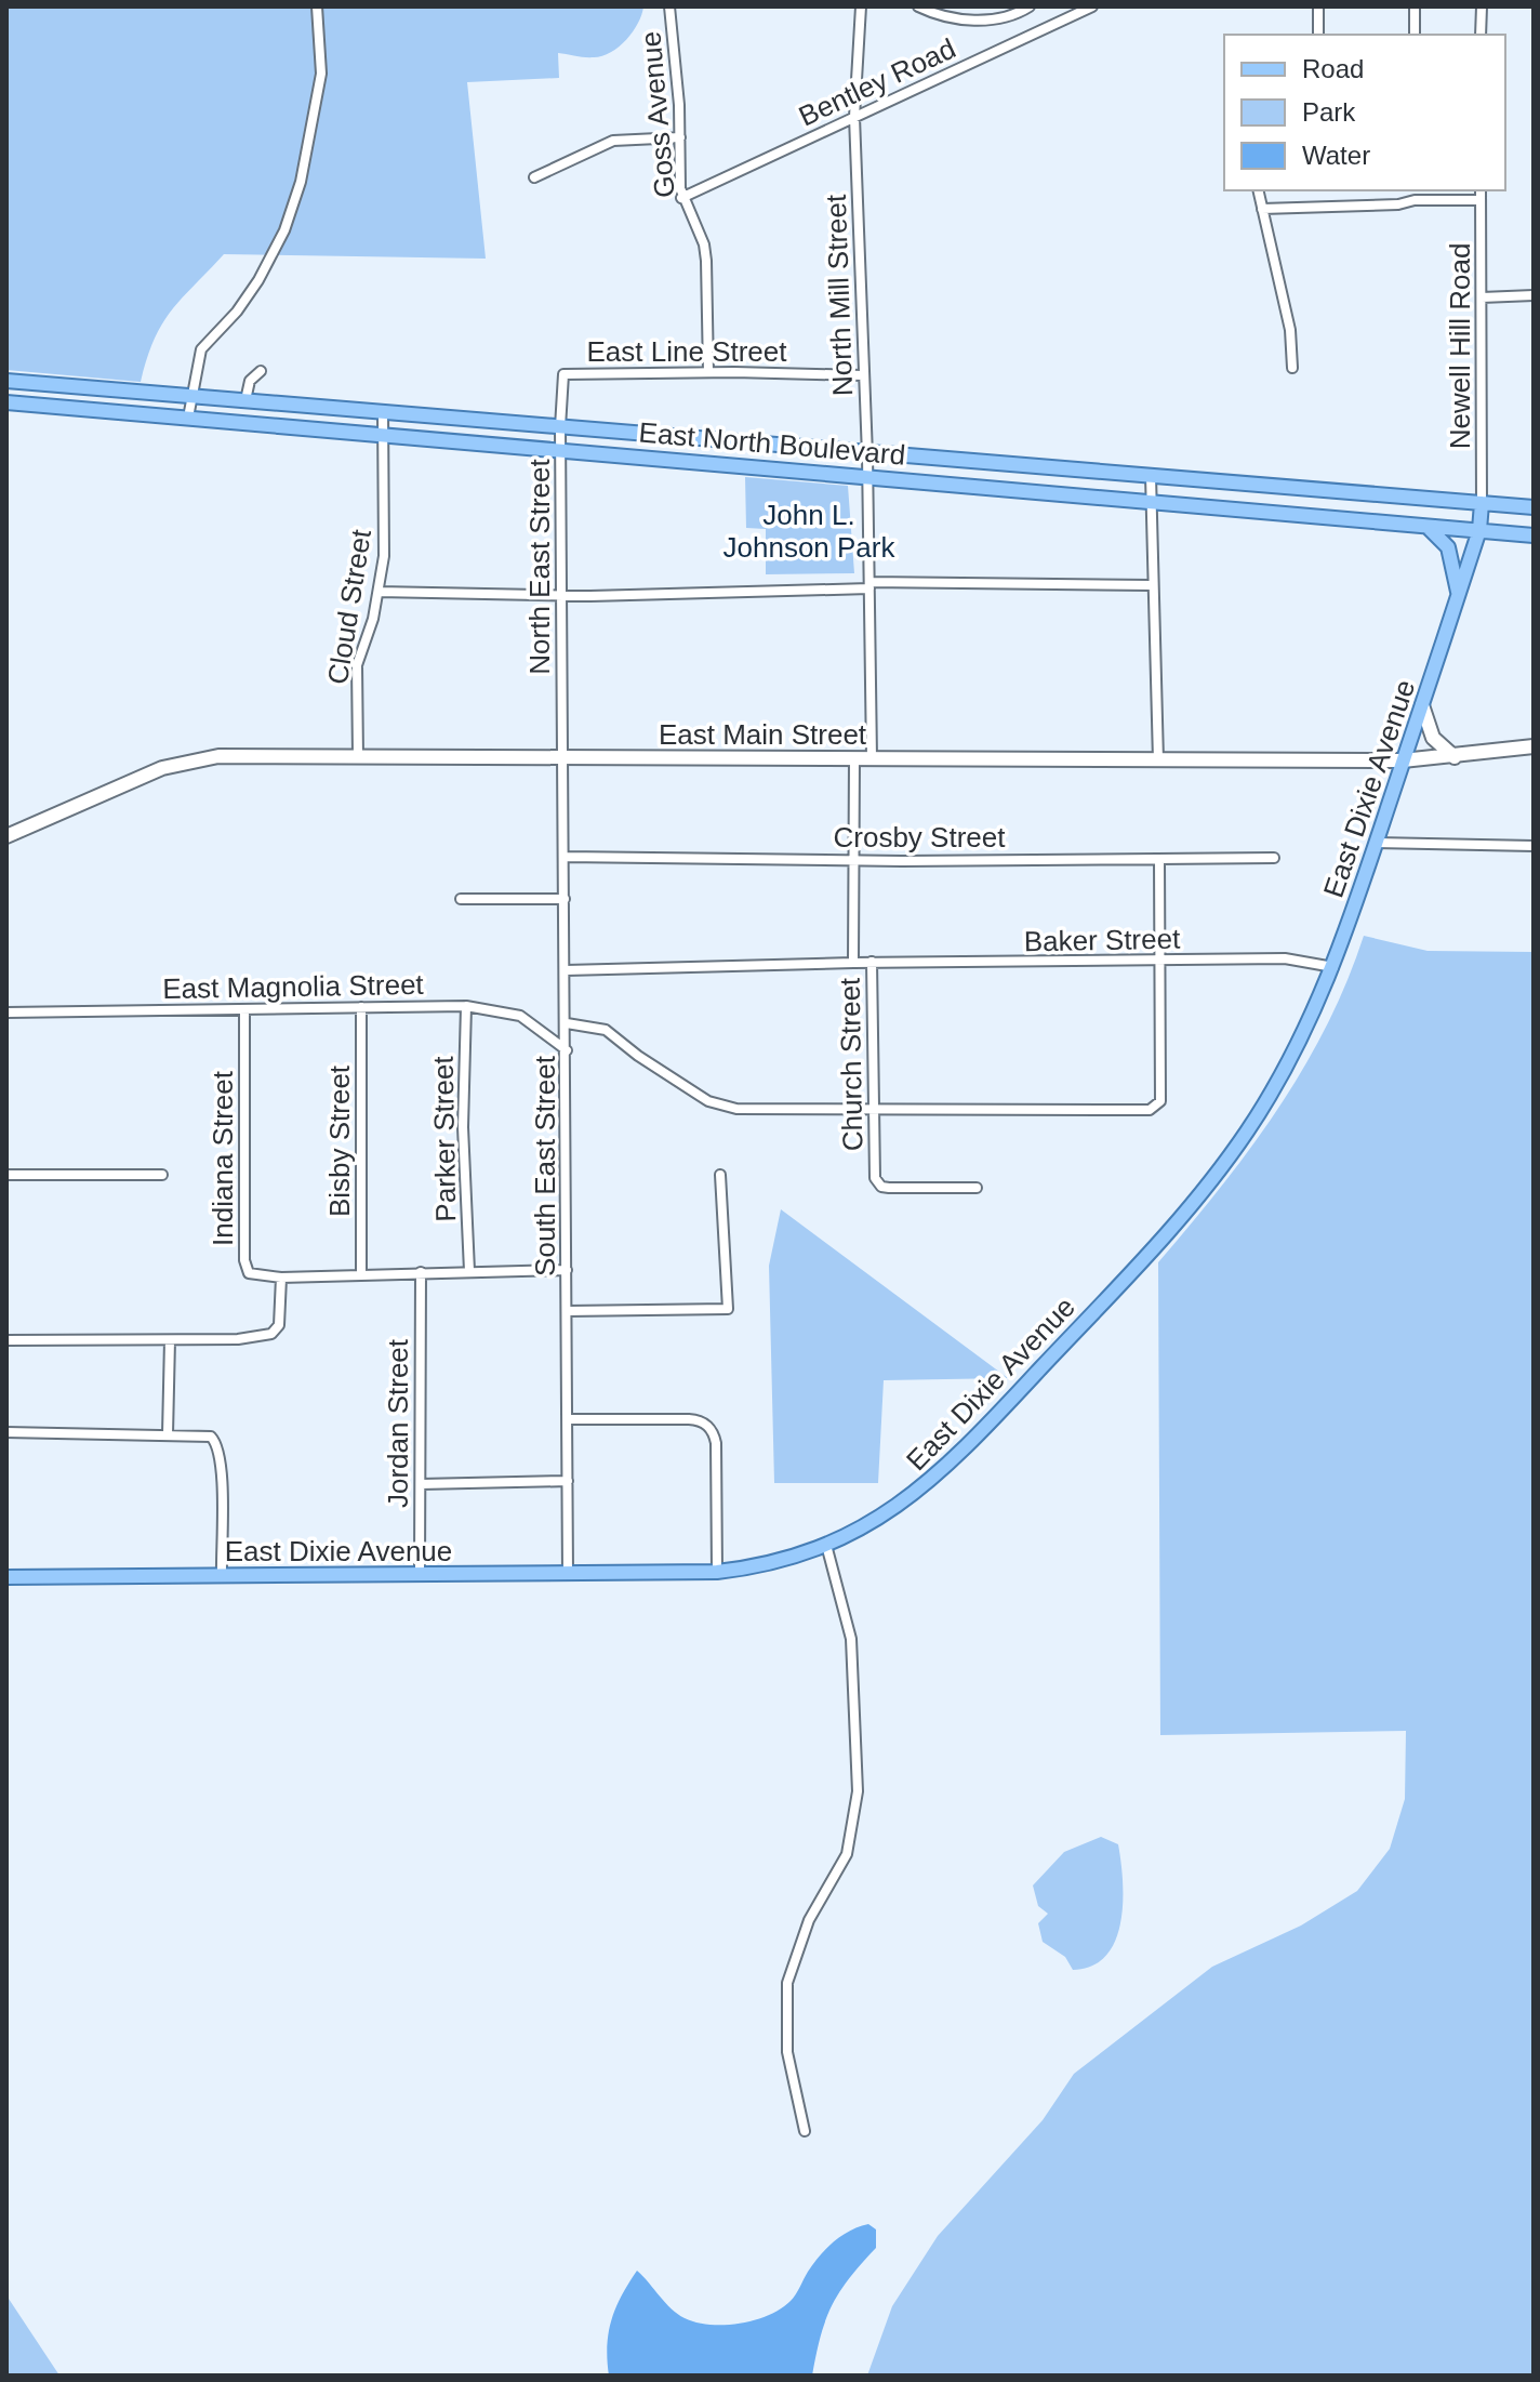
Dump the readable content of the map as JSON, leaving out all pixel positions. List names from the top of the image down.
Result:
{
  "streets": {
    "main road": ["East North Boulevard", "East Main Street", "East Dixie Avenue"],
    "street": [
      "Bentley Road",
      "Goss Avenue",
      "North Mill Street",
      "Newell Hill Road",
      "East Line Street",
      "North East Street",
      "Cloud Street",
      "Crosby Street",
      "Baker Street",
      "East Magnolia Street",
      "Church Street",
      "Parker Street",
      "Bisby Street",
      "Indiana Street",
      "South East Street",
      "Jordan Street"
    ]
  },
  "crossings": [
    ["Bentley Road", "Goss Avenue"],
    ["Bentley Road", "North Mill Street"],
    ["Goss Avenue", "East Line Street"],
    ["North Mill Street", "East Line Street"],
    ["North Mill Street", "East North Boulevard"],
    ["North Mill Street", "East Main Street"],
    ["Newell Hill Road", "East North Boulevard"],
    ["Newell Hill Road", "East Dixie Avenue"],
    ["East Line Street", "North East Street"],
    ["East North Boulevard", "North East Street"],
    ["East North Boulevard", "Cloud Street"],
    ["East North Boulevard", "East Dixie Avenue"],
    ["North East Street", "East Main Street"],
    ["North East Street", "South East Street"],
    ["Cloud Street", "East Main Street"],
    ["East Main Street", "East Dixie Avenue"],
    ["East Main Street", "Church Street"],
    ["East Main Street", "South East Street"],
    ["East Dixie Avenue", "Baker Street"],
    ["East Dixie Avenue", "South East Street"],
    ["East Dixie Avenue", "Jordan Street"],
    ["Crosby Street", "Church Street"],
    ["Crosby Street", "South East Street"],
    ["Baker Street", "Church Street"],
    ["East Magnolia Street", "Parker Street"],
    ["East Magnolia Street", "Bisby Street"],
    ["East Magnolia Street", "Indiana Street"],
    ["East Magnolia Street", "South East Street"]
  ],
  "parks": ["John L. Johnson Park"],
  "legend": ["Road", "Park", "Water"]
}
